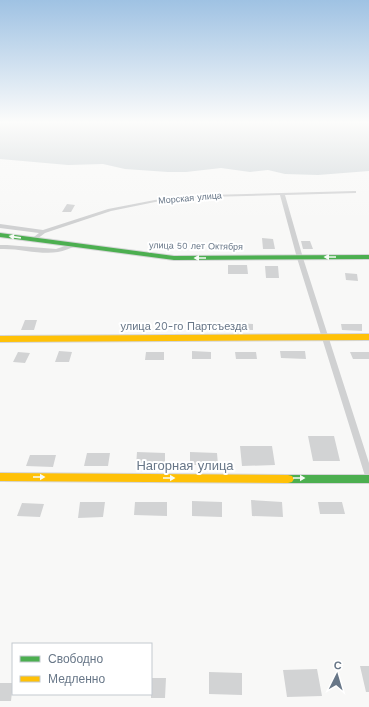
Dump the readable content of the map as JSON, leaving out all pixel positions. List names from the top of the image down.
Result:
{
  "streets": {
    "street": [
      "Морская улица",
      "улица 50 лет Октября",
      "улица 20-го Партсъезда",
      "Нагорная улица"
    ]
  },
  "crossings": [
    ["Морская улица", "улица 50 лет Октября"]
  ],
  "one_way": ["улица 50 лет Октября", "Нагорная улица"],
  "legend": ["Свободно", "Медленно"],
  "north": "top"
}
